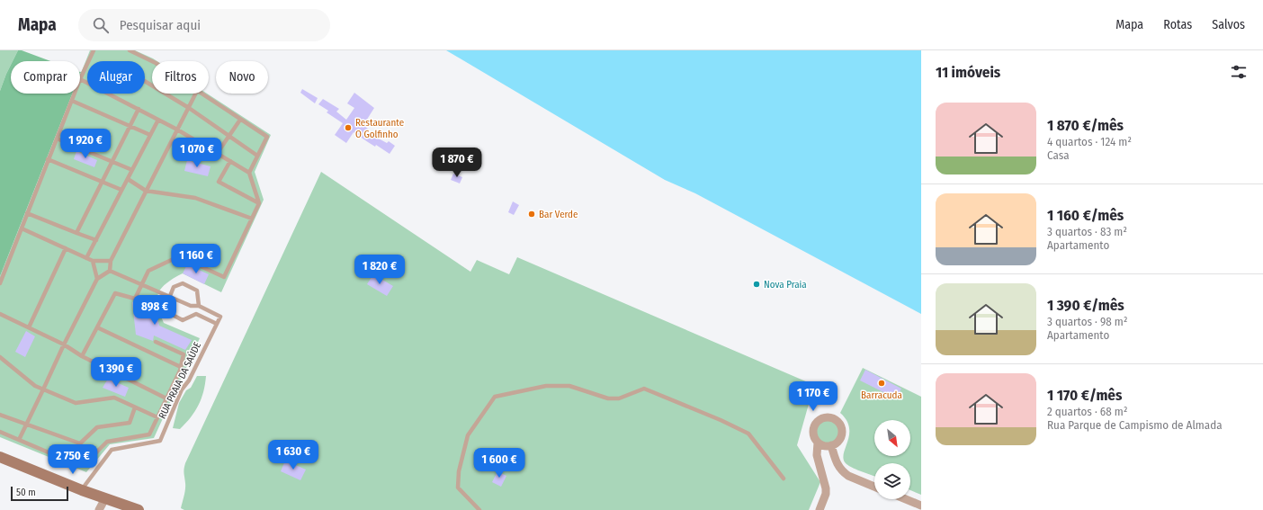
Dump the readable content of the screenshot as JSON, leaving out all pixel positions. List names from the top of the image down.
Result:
{
  "streets": {
    "lane": ["RUA PRAIA DA SAÚDE"]
  },
  "places": [
    "Restaurante O Golfinho",
    "Bar Verde",
    "Nova Praia",
    "Barracuda"
  ],
  "scale_bar": "50 m",
  "north": "bottom right",
  "page": {
    "header": "Mapa",
    "search": "Pesquisar aqui",
    "nav": ["Mapa", "Rotas", "Salvos"],
    "heading": "11 imóveis",
    "chip": [
      "Comprar",
      "Alugar",
      "Filtros",
      "Novo"
    ],
    "list": [
      {
        "name": "1 870 €/mês",
        "note": "4 quartos · 124 m² · Casa"
      },
      {
        "name": "1 160 €/mês",
        "note": "3 quartos · 83 m² · Apartamento"
      },
      {
        "name": "1 390 €/mês",
        "note": "3 quartos · 98 m² · Apartamento"
      },
      {
        "name": "1 170 €/mês",
        "note": "2 quartos · 68 m² · Rua Parque de Campismo de Almada"
      }
    ],
    "price": [
      "1 920 €",
      "1 070 €",
      "1 870 €",
      "1 160 €",
      "1 820 €",
      "898 €",
      "1 390 €",
      "1 170 €",
      "1 630 €",
      "2 750 €",
      "1 600 €"
    ],
    "scale": "50 m"
  }
}
